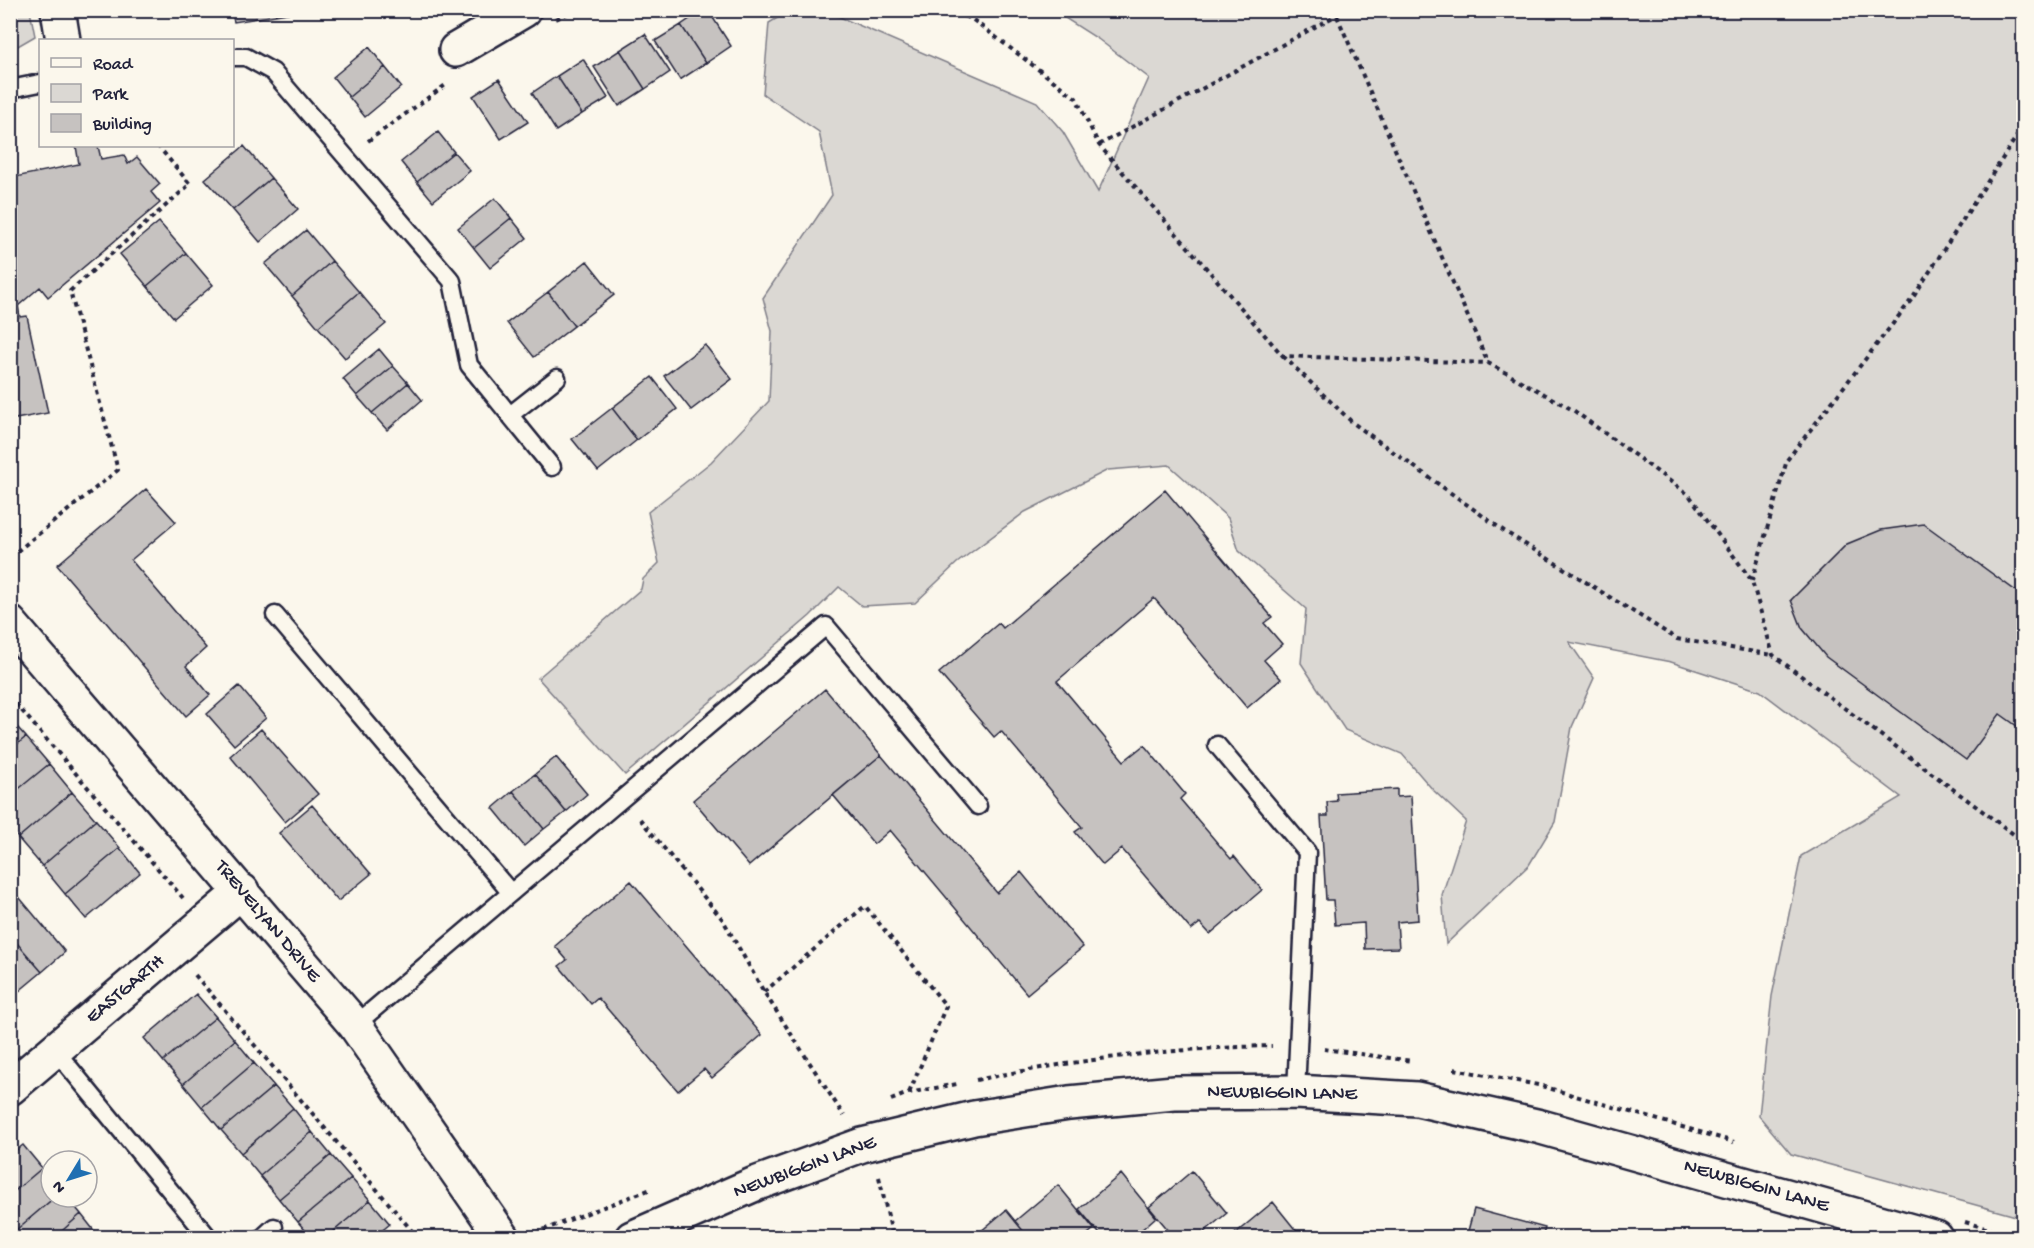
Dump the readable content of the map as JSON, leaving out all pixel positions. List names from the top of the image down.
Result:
{
  "streets": {
    "street": ["TREVELYAN DRIVE", "EASTGARTH", "NEWBIGGIN LANE"]
  },
  "crossings": [
    ["TREVELYAN DRIVE", "EASTGARTH"]
  ],
  "legend": ["Road", "Park", "Building"],
  "north": "bottom left"
}
